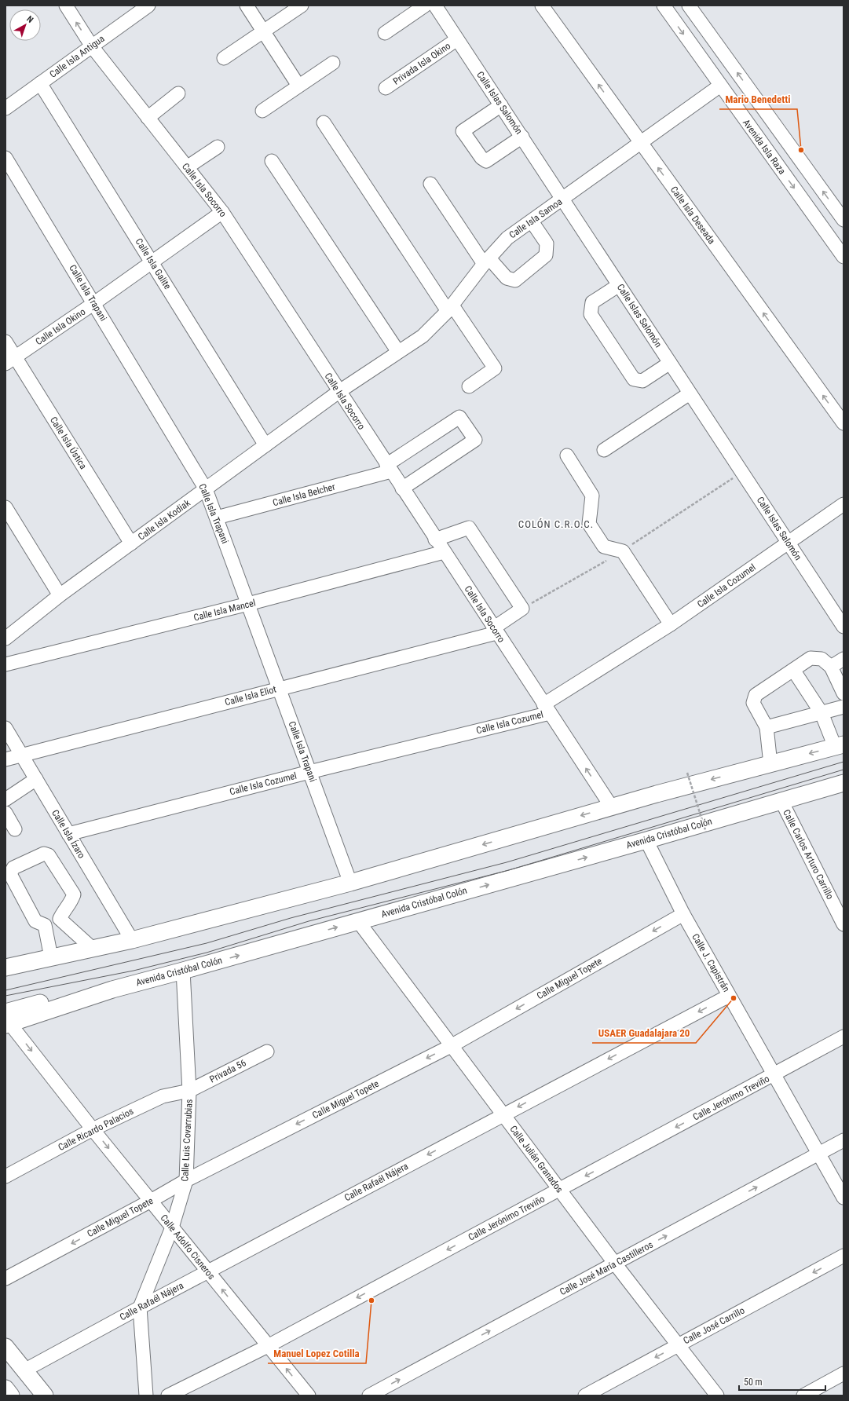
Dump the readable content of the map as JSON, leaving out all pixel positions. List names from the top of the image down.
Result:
{
  "streets": {
    "main road": ["Avenida Cristóbal Colón"],
    "street": [
      "Calle Isla Antigua",
      "Privada Isla Okino",
      "Calle Islas Salomón",
      "Avenida Isla Raza",
      "Calle Isla Socorro",
      "Calle Isla Deseada",
      "Calle Isla Samoa",
      "Calle Isla Galite",
      "Calle Isla Trapani",
      "Calle Isla Okino",
      "Calle Isla Ústica",
      "Calle Isla Belcher",
      "Calle Isla Kodiak",
      "Calle Isla Cozumel",
      "Calle Isla Mancel",
      "Calle Isla Eliot",
      "Calle Isla Ízaro",
      "Calle Carlos Arturo Carrillo",
      "Calle J. Capistrán",
      "Calle Miguel Topete",
      "Privada 56",
      "Calle Jerónimo Treviño",
      "Calle Ricardo Palacios",
      "Calle Luis Covarrubias",
      "Calle Julián Granados",
      "Calle Rafaél Nájera",
      "Calle Adolfo Cisneros",
      "Calle José María Castilleros",
      "Calle José Carrillo"
    ]
  },
  "crossings": [
    ["Calle Isla Antigua", "Calle Isla Socorro"],
    ["Calle Isla Antigua", "Calle Isla Galite"],
    ["Privada Isla Okino", "Calle Islas Salomón"],
    ["Calle Islas Salomón", "Calle Isla Samoa"],
    ["Calle Islas Salomón", "Calle Isla Cozumel"],
    ["Avenida Isla Raza", "Calle Isla Samoa"],
    ["Calle Isla Socorro", "Calle Isla Samoa"],
    ["Calle Isla Socorro", "Calle Isla Okino"],
    ["Calle Isla Socorro", "Calle Isla Belcher"],
    ["Calle Isla Socorro", "Calle Isla Kodiak"],
    ["Calle Isla Socorro", "Calle Isla Cozumel"],
    ["Calle Isla Socorro", "Calle Isla Mancel"],
    ["Calle Isla Socorro", "Calle Isla Eliot"],
    ["Calle Isla Deseada", "Calle Isla Samoa"],
    ["Calle Isla Samoa", "Calle Isla Kodiak"],
    ["Calle Isla Galite", "Calle Isla Okino"],
    ["Calle Isla Galite", "Calle Isla Kodiak"],
    ["Calle Isla Trapani", "Calle Isla Okino"],
    ["Calle Isla Trapani", "Calle Isla Belcher"],
    ["Calle Isla Trapani", "Calle Isla Kodiak"],
    ["Calle Isla Trapani", "Calle Isla Cozumel"],
    ["Calle Isla Trapani", "Calle Isla Mancel"],
    ["Calle Isla Trapani", "Calle Isla Eliot"],
    ["Calle Isla Okino", "Calle Isla Ústica"],
    ["Calle Isla Ústica", "Calle Isla Kodiak"],
    ["Calle Isla Cozumel", "Calle Isla Ízaro"],
    ["Calle Isla Eliot", "Calle Isla Ízaro"],
    ["Avenida Cristóbal Colón", "Calle Carlos Arturo Carrillo"],
    ["Avenida Cristóbal Colón", "Calle J. Capistrán"],
    ["Avenida Cristóbal Colón", "Calle Luis Covarrubias"],
    ["Avenida Cristóbal Colón", "Calle Julián Granados"],
    ["Avenida Cristóbal Colón", "Calle Adolfo Cisneros"],
    ["Calle J. Capistrán", "Calle Miguel Topete"],
    ["Calle J. Capistrán", "Calle Jerónimo Treviño"],
    ["Calle J. Capistrán", "Calle Rafaél Nájera"],
    ["Calle J. Capistrán", "Calle José María Castilleros"],
    ["Calle Miguel Topete", "Calle Luis Covarrubias"],
    ["Calle Miguel Topete", "Calle Julián Granados"],
    ["Calle Miguel Topete", "Calle Adolfo Cisneros"],
    ["Privada 56", "Calle Ricardo Palacios"],
    ["Privada 56", "Calle Luis Covarrubias"],
    ["Calle Jerónimo Treviño", "Calle Julián Granados"],
    ["Calle Jerónimo Treviño", "Calle Adolfo Cisneros"],
    ["Calle Ricardo Palacios", "Calle Luis Covarrubias"],
    ["Calle Ricardo Palacios", "Calle Adolfo Cisneros"],
    ["Calle Luis Covarrubias", "Calle Rafaél Nájera"],
    ["Calle Luis Covarrubias", "Calle Adolfo Cisneros"],
    ["Calle Julián Granados", "Calle Rafaél Nájera"],
    ["Calle Julián Granados", "Calle José María Castilleros"],
    ["Calle Julián Granados", "Calle José Carrillo"],
    ["Calle Rafaél Nájera", "Calle Adolfo Cisneros"]
  ],
  "one_way": [
    "Calle Miguel Topete",
    "Calle Jerónimo Treviño",
    "Calle Rafaél Nájera",
    "Calle José María Castilleros",
    "Calle José Carrillo"
  ],
  "districts": ["COLÓN C.R.O.C."],
  "places": ["Mario Benedetti", "USAER Guadalajara 20", "Manuel Lopez Cotilla"],
  "scale_bar": "50 m",
  "north": "top right"
}
